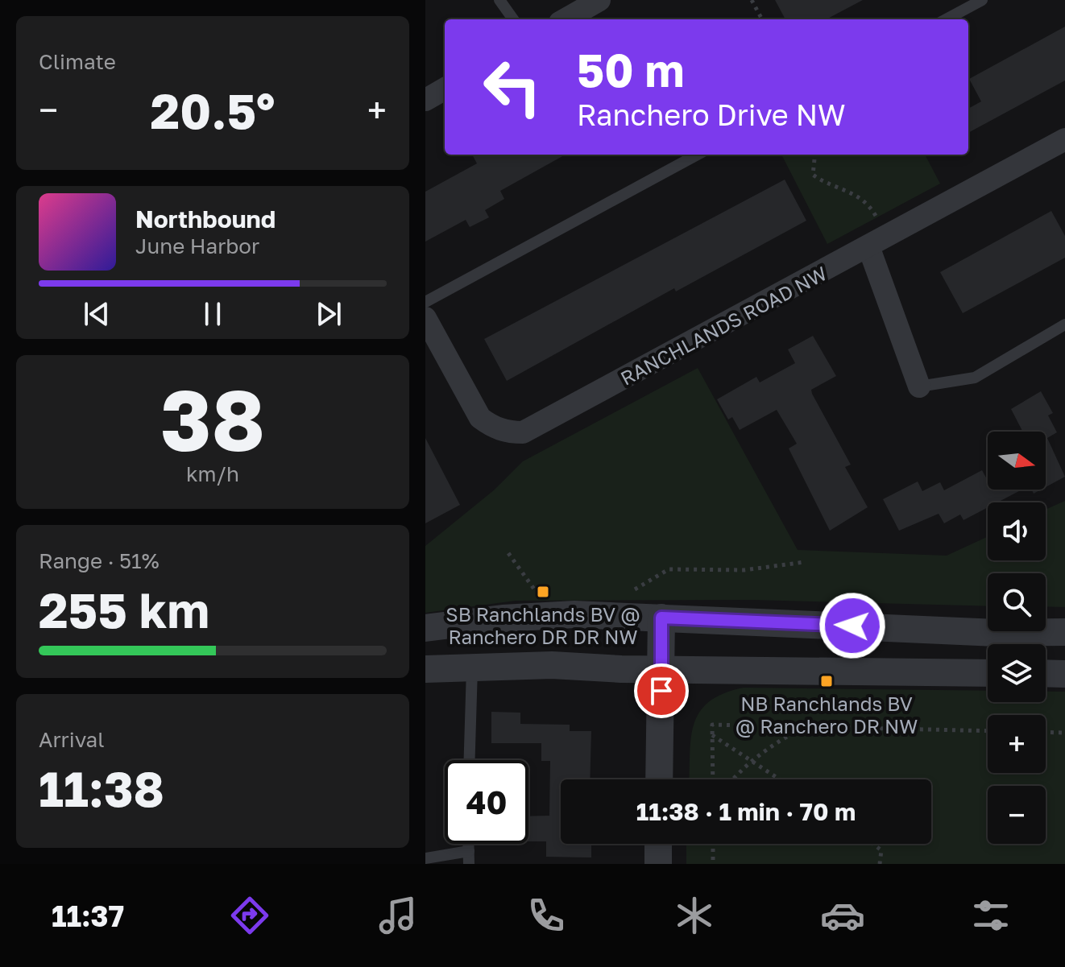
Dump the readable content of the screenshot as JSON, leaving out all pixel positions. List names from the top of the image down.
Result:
{
  "streets": {
    "street": ["RANCHLANDS ROAD NW"]
  },
  "places": {
    "transit": ["SB Ranchlands BV @ Ranchero DR DR NW", "NB Ranchlands BV @ Ranchero DR NW"]
  },
  "north": "right",
  "page": {
    "tile": [
      "Climate",
      ["38", "km/h"],
      ["Range · 51%", "255 km"],
      ["Arrival", "11:38"]
    ],
    "turn": ["50 m", "Ranchero Drive NW"],
    "heat": ["−", "20.5°", "+"],
    "song": ["Northbound", "June Harbor"],
    "map_buttons": ["+", "−"],
    "limit": "40",
    "trip": "11:38 · 1 min · 70 m",
    "tabs": "11:37"
  }
}
